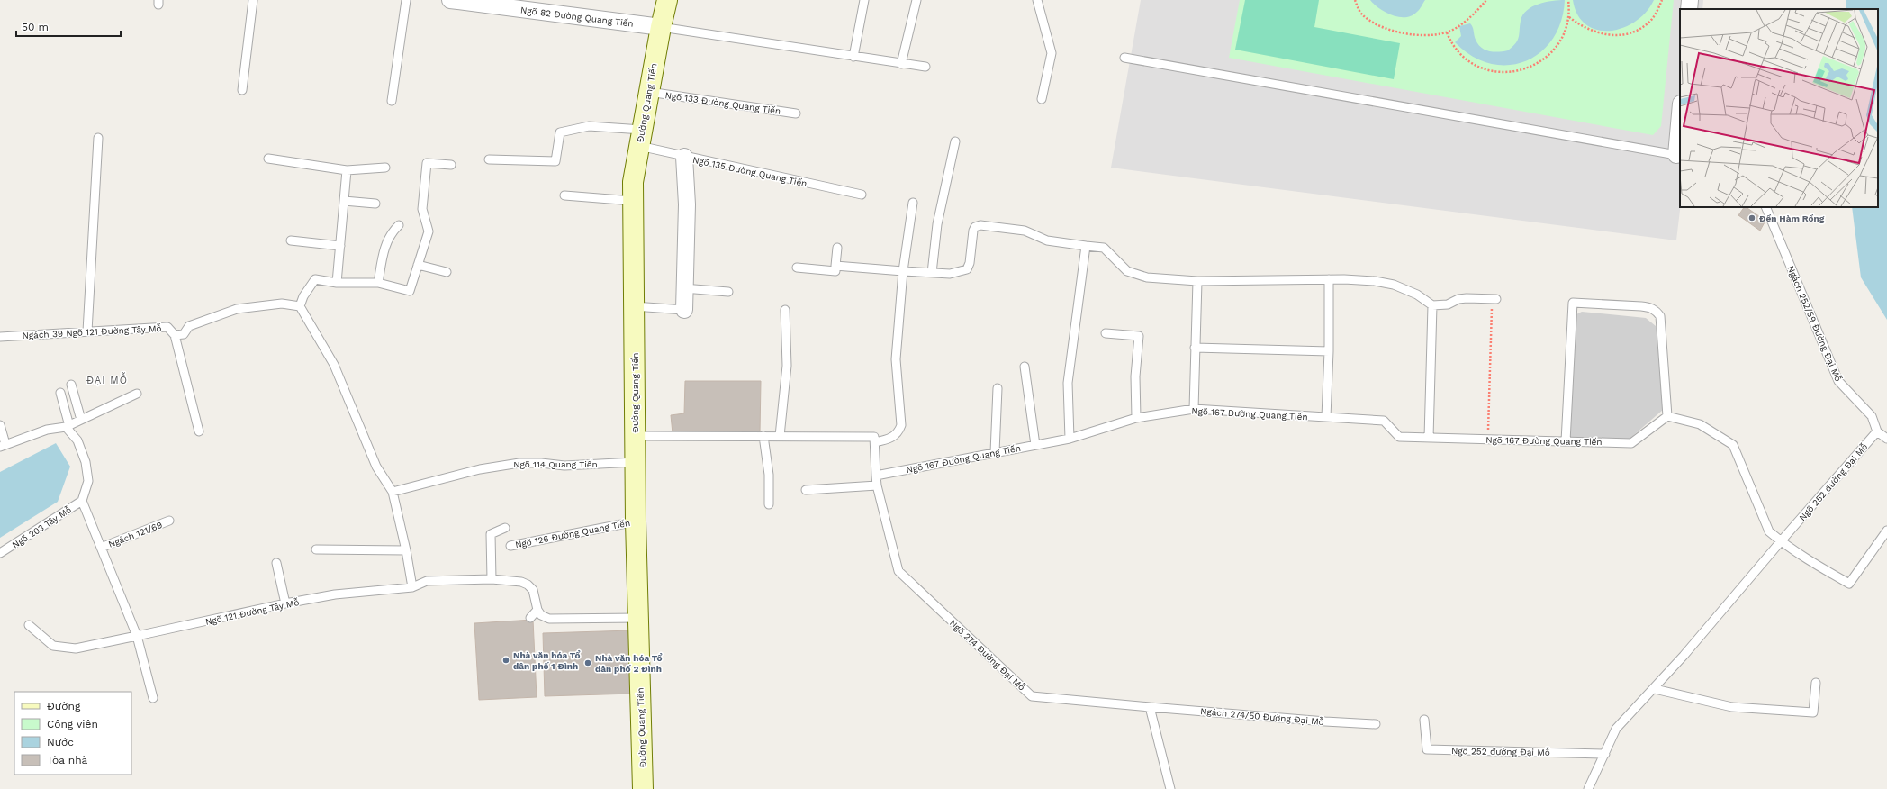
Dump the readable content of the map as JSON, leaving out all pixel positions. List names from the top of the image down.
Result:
{
  "streets": {
    "street": ["Ngõ 82 Đường Quang Tiến", "Đường Quang Tiến"],
    "lane": [
      "Ngõ 133 Đường Quang Tiến",
      "Ngõ 135 Đường Quang Tiến",
      "Ngách 252/59 Đường Đại Mỗ",
      "Ngách 39 Ngõ 121 Đường Tây Mỗ",
      "Ngõ 167 Đường Quang Tiến",
      "Ngõ 114 Quang Tiến",
      "Ngõ 252 đường Đại Mỗ",
      "Ngõ 203 Tây Mỗ",
      "Ngõ 126 Đường Quang Tiến",
      "Ngách 121/69",
      "Ngõ 121 Đường Tây Mỗ",
      "Ngõ 274 Đường Đại Mỗ",
      "Ngách 274/50 Đường Đại Mỗ"
    ]
  },
  "crossings": [
    ["Ngõ 82 Đường Quang Tiến", "Đường Quang Tiến"],
    ["Đường Quang Tiến", "Ngõ 133 Đường Quang Tiến"],
    ["Đường Quang Tiến", "Ngõ 135 Đường Quang Tiến"],
    ["Đường Quang Tiến", "Ngõ 114 Quang Tiến"],
    ["Đường Quang Tiến", "Ngõ 126 Đường Quang Tiến"],
    ["Ngách 252/59 Đường Đại Mỗ", "Ngõ 252 đường Đại Mỗ"],
    ["Ngõ 167 Đường Quang Tiến", "Ngõ 274 Đường Đại Mỗ"],
    ["Ngõ 274 Đường Đại Mỗ", "Ngách 274/50 Đường Đại Mỗ"]
  ],
  "districts": ["ĐẠI MỖ"],
  "places": ["Đền Hàm Rồng", "Nhà văn hóa Tổ dân phố 1 Đình", "Nhà văn hóa Tổ dân phố 2 Đình"],
  "legend": [
    "Đường",
    "Công viên",
    "Nước",
    "Tòa nhà"
  ],
  "scale_bar": "50 m"
}
